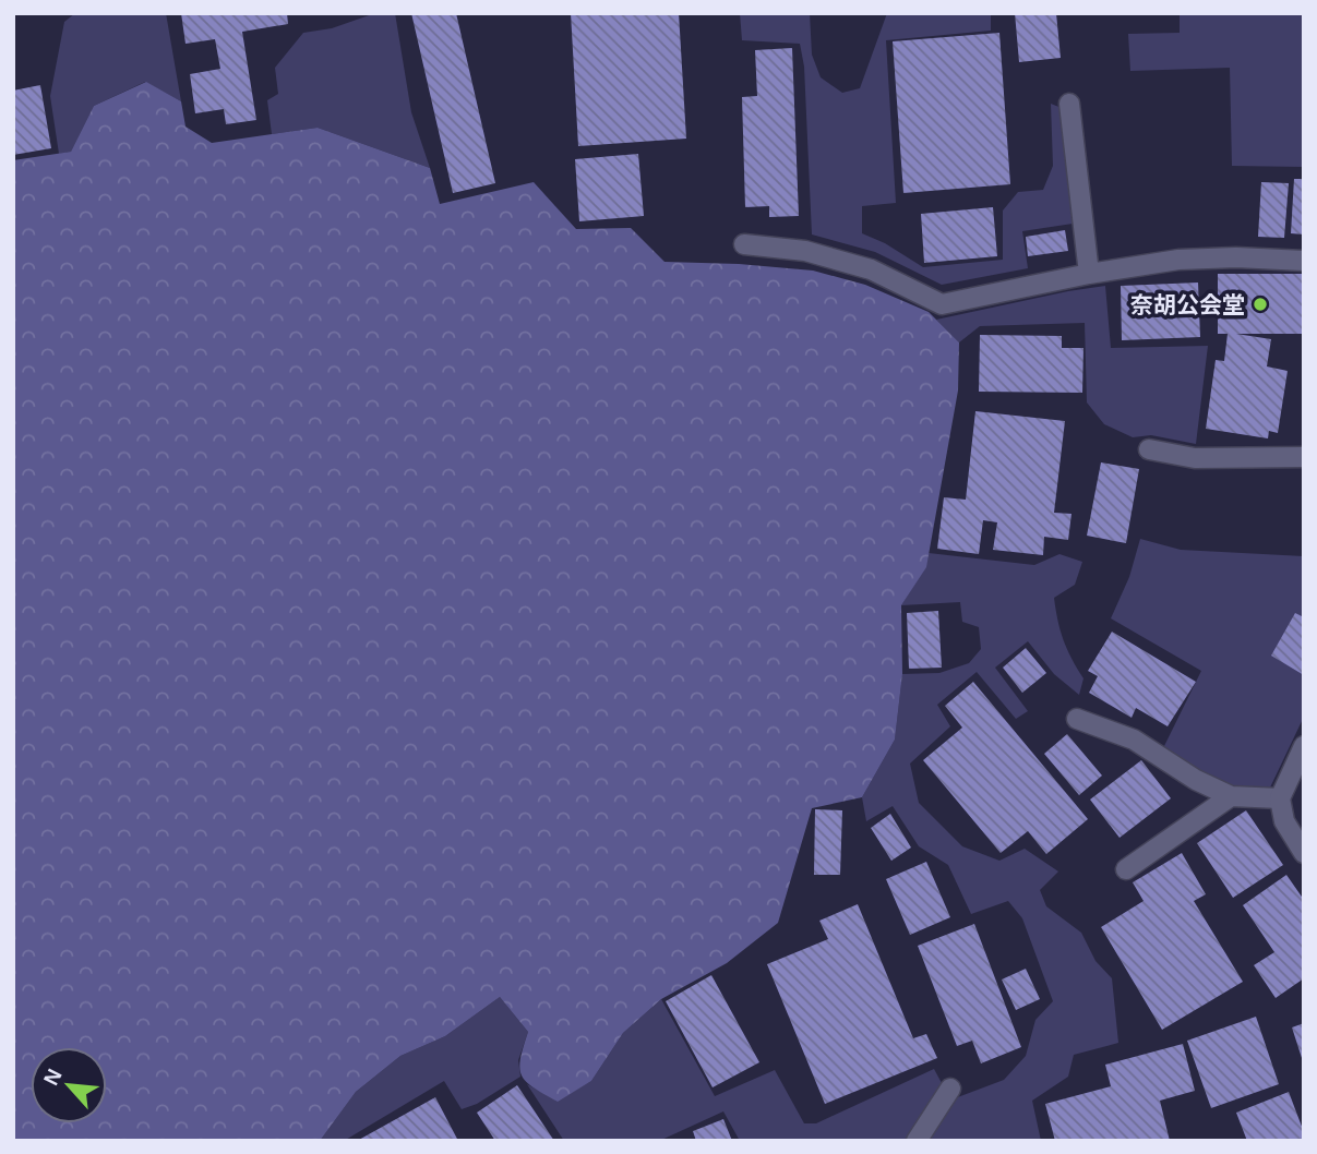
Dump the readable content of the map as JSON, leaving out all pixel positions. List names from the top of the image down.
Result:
{
  "places": ["奈胡公会堂"],
  "north": "top left"
}
